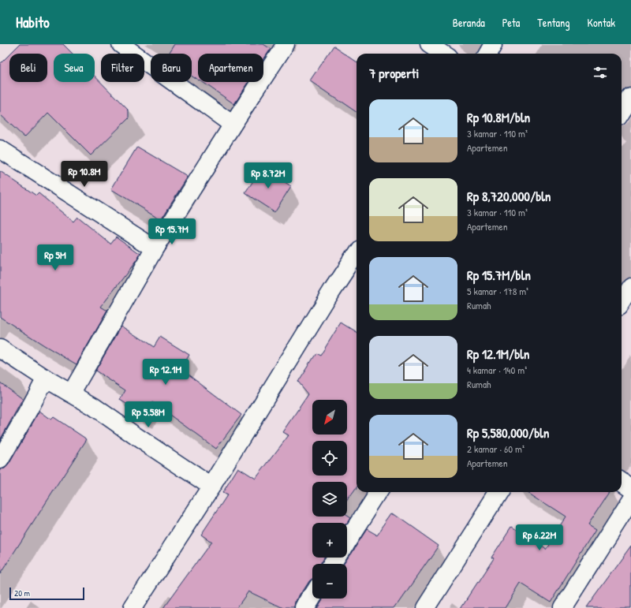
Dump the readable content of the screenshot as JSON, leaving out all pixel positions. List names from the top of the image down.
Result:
{
  "scale_bar": "20 m",
  "north": "bottom left",
  "page": {
    "header": "Habito",
    "nav": [
      "Beranda",
      "Peta",
      "Tentang",
      "Kontak"
    ],
    "chip": [
      "Beli",
      "Sewa",
      "Filter",
      "Baru",
      "Apartemen"
    ],
    "heading": "7 properti",
    "list": [
      {
        "name": "Rp 10.8M/bln",
        "note": "3 kamar · 110 m² · Apartemen"
      },
      {
        "name": "Rp 8,720,000/bln",
        "note": "3 kamar · 110 m² · Apartemen"
      },
      {
        "name": "Rp 15.7M/bln",
        "note": "5 kamar · 178 m² · Rumah"
      },
      {
        "name": "Rp 12.1M/bln",
        "note": "4 kamar · 140 m² · Rumah"
      },
      {
        "name": "Rp 5,580,000/bln",
        "note": "2 kamar · 60 m² · Apartemen"
      }
    ],
    "price": [
      "Rp 10.8M",
      "Rp 8.72M",
      "Rp 15.7M",
      "Rp 5M",
      "Rp 12.1M",
      "Rp 5.58M",
      "Rp 6.22M"
    ],
    "map_buttons": ["+", "−"],
    "scale": "20 m"
  }
}
